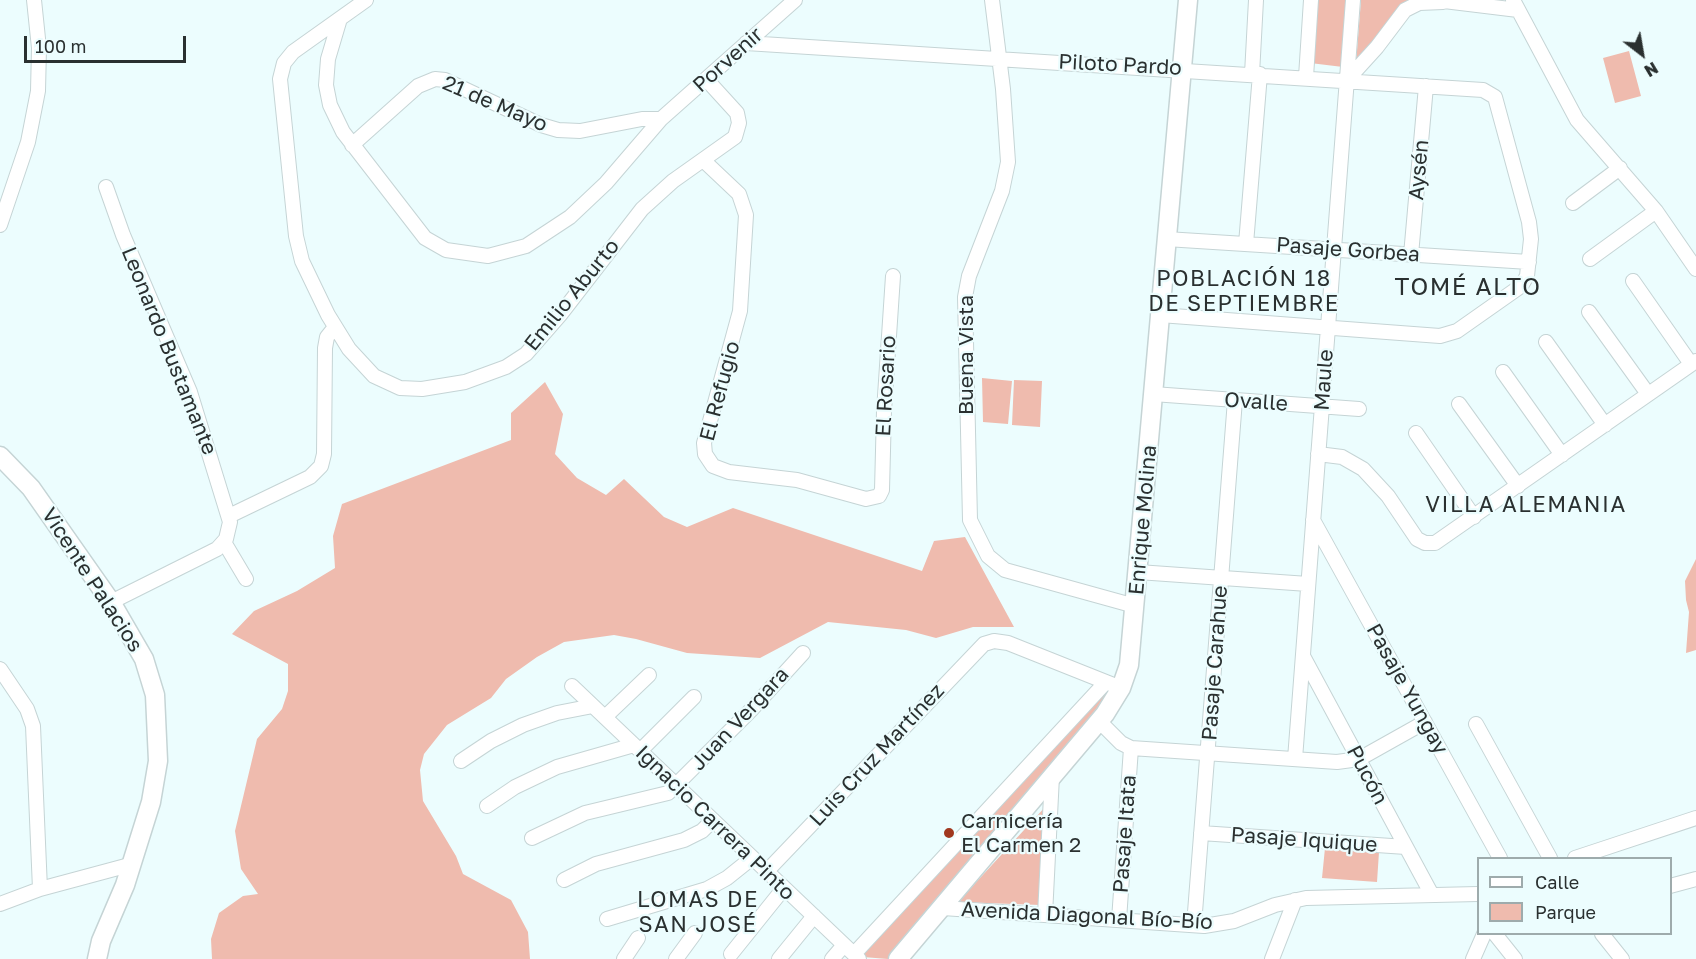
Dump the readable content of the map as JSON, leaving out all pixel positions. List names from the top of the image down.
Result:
{
  "streets": {
    "main road": ["Enrique Molina", "Vicente Palacios"],
    "street": [
      "Porvenir",
      "Piloto Pardo",
      "21 de Mayo",
      "Aysén",
      "Pasaje Gorbea",
      "Emilio Aburto",
      "Leonardo Bustamante",
      "Buena Vista",
      "Maule",
      "El Rosario",
      "El Refugio",
      "Ovalle",
      "Pasaje Carahue",
      "Pasaje Yungay",
      "Juan Vergara",
      "Luis Cruz Martínez",
      "Pucón",
      "Ignacio Carrera Pinto",
      "Pasaje Itata",
      "Pasaje Iquique",
      "Avenida Diagonal Bío-Bío"
    ]
  },
  "crossings": [
    ["Porvenir", "Piloto Pardo"],
    ["Porvenir", "21 de Mayo"],
    ["Porvenir", "Emilio Aburto"],
    ["Piloto Pardo", "Aysén"],
    ["Piloto Pardo", "Pasaje Gorbea"],
    ["Piloto Pardo", "Buena Vista"],
    ["Piloto Pardo", "Maule"],
    ["Piloto Pardo", "Enrique Molina"],
    ["Aysén", "Pasaje Gorbea"],
    ["Pasaje Gorbea", "Maule"],
    ["Pasaje Gorbea", "Enrique Molina"],
    ["Emilio Aburto", "El Refugio"],
    ["Buena Vista", "Enrique Molina"],
    ["Maule", "Ovalle"],
    ["Maule", "Pasaje Yungay"],
    ["Maule", "Pucón"],
    ["El Rosario", "El Refugio"],
    ["Ovalle", "Enrique Molina"],
    ["Ovalle", "Pasaje Carahue"],
    ["Enrique Molina", "Luis Cruz Martínez"],
    ["Enrique Molina", "Ignacio Carrera Pinto"],
    ["Enrique Molina", "Avenida Diagonal Bío-Bío"],
    ["Pasaje Carahue", "Pasaje Iquique"],
    ["Pasaje Carahue", "Avenida Diagonal Bío-Bío"],
    ["Juan Vergara", "Ignacio Carrera Pinto"],
    ["Luis Cruz Martínez", "Ignacio Carrera Pinto"],
    ["Pucón", "Pasaje Iquique"],
    ["Pucón", "Avenida Diagonal Bío-Bío"],
    ["Pasaje Itata", "Avenida Diagonal Bío-Bío"]
  ],
  "districts": [
    "POBLACIÓN 18 DE SEPTIEMBRE",
    "TOMÉ ALTO",
    "VILLA ALEMANIA",
    "LOMAS DE SAN JOSÉ"
  ],
  "places": ["Carnicería El Carmen 2"],
  "legend": ["Calle", "Parque"],
  "scale_bar": "100 m",
  "north": "bottom right"
}
